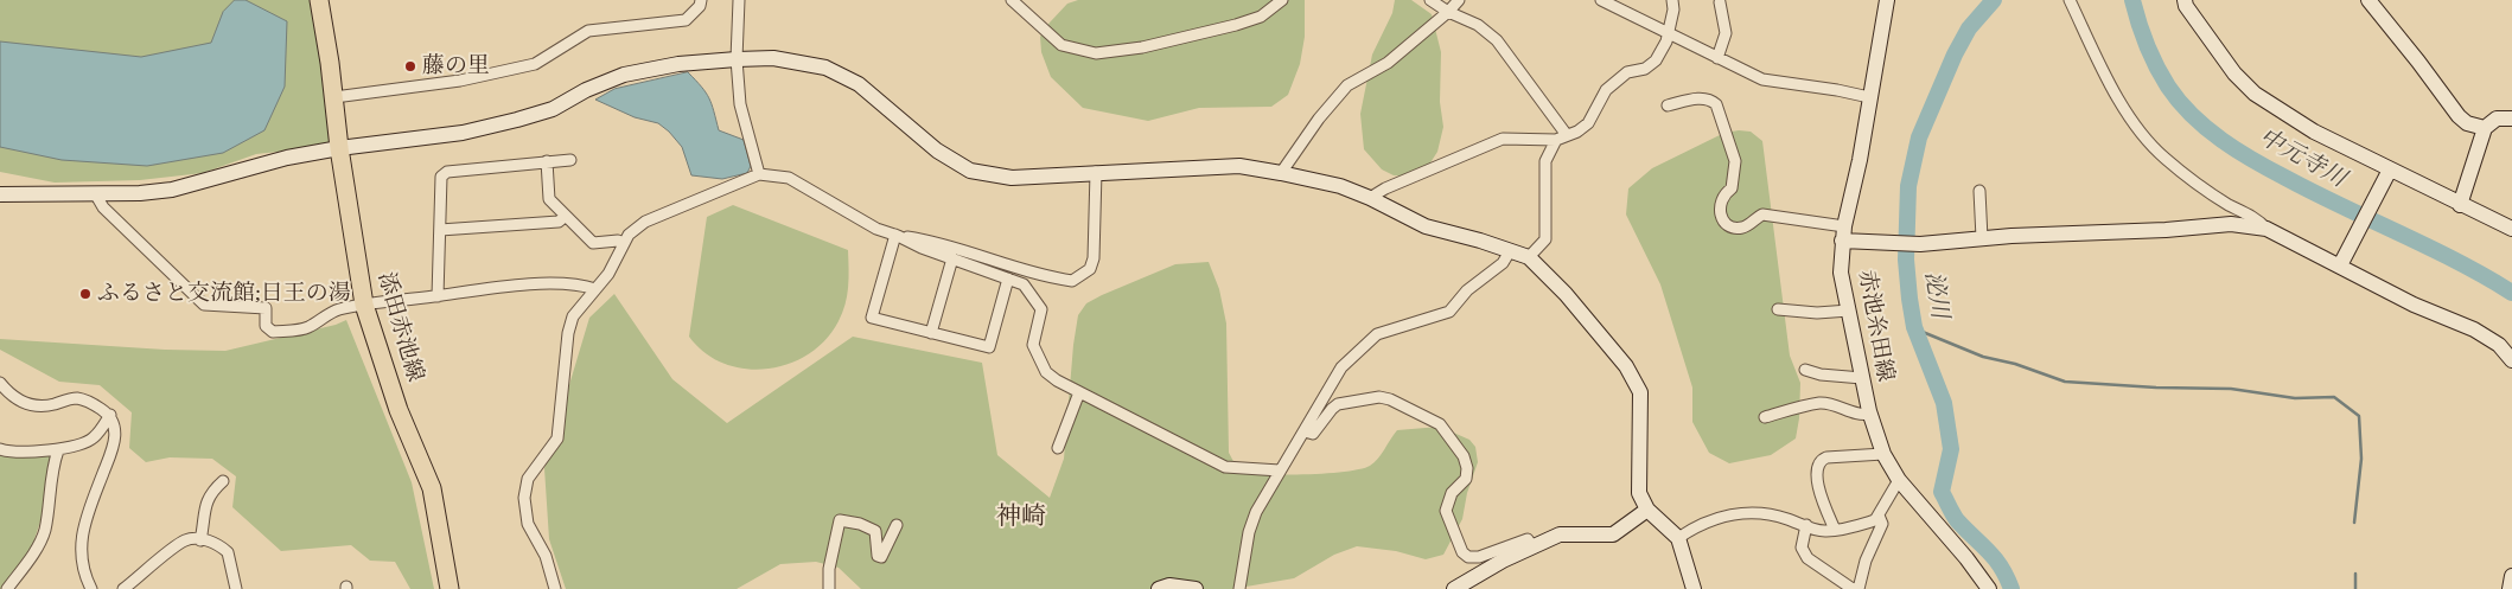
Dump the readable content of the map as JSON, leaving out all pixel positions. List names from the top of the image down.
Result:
{
  "streets": {
    "main road": ["添田赤池線"],
    "street": ["赤池糸田線"]
  },
  "districts": ["神崎"],
  "water": ["中元寺川", "泌川"],
  "places": ["藤の里", "ふるさと交流館;日王の湯"]
}
